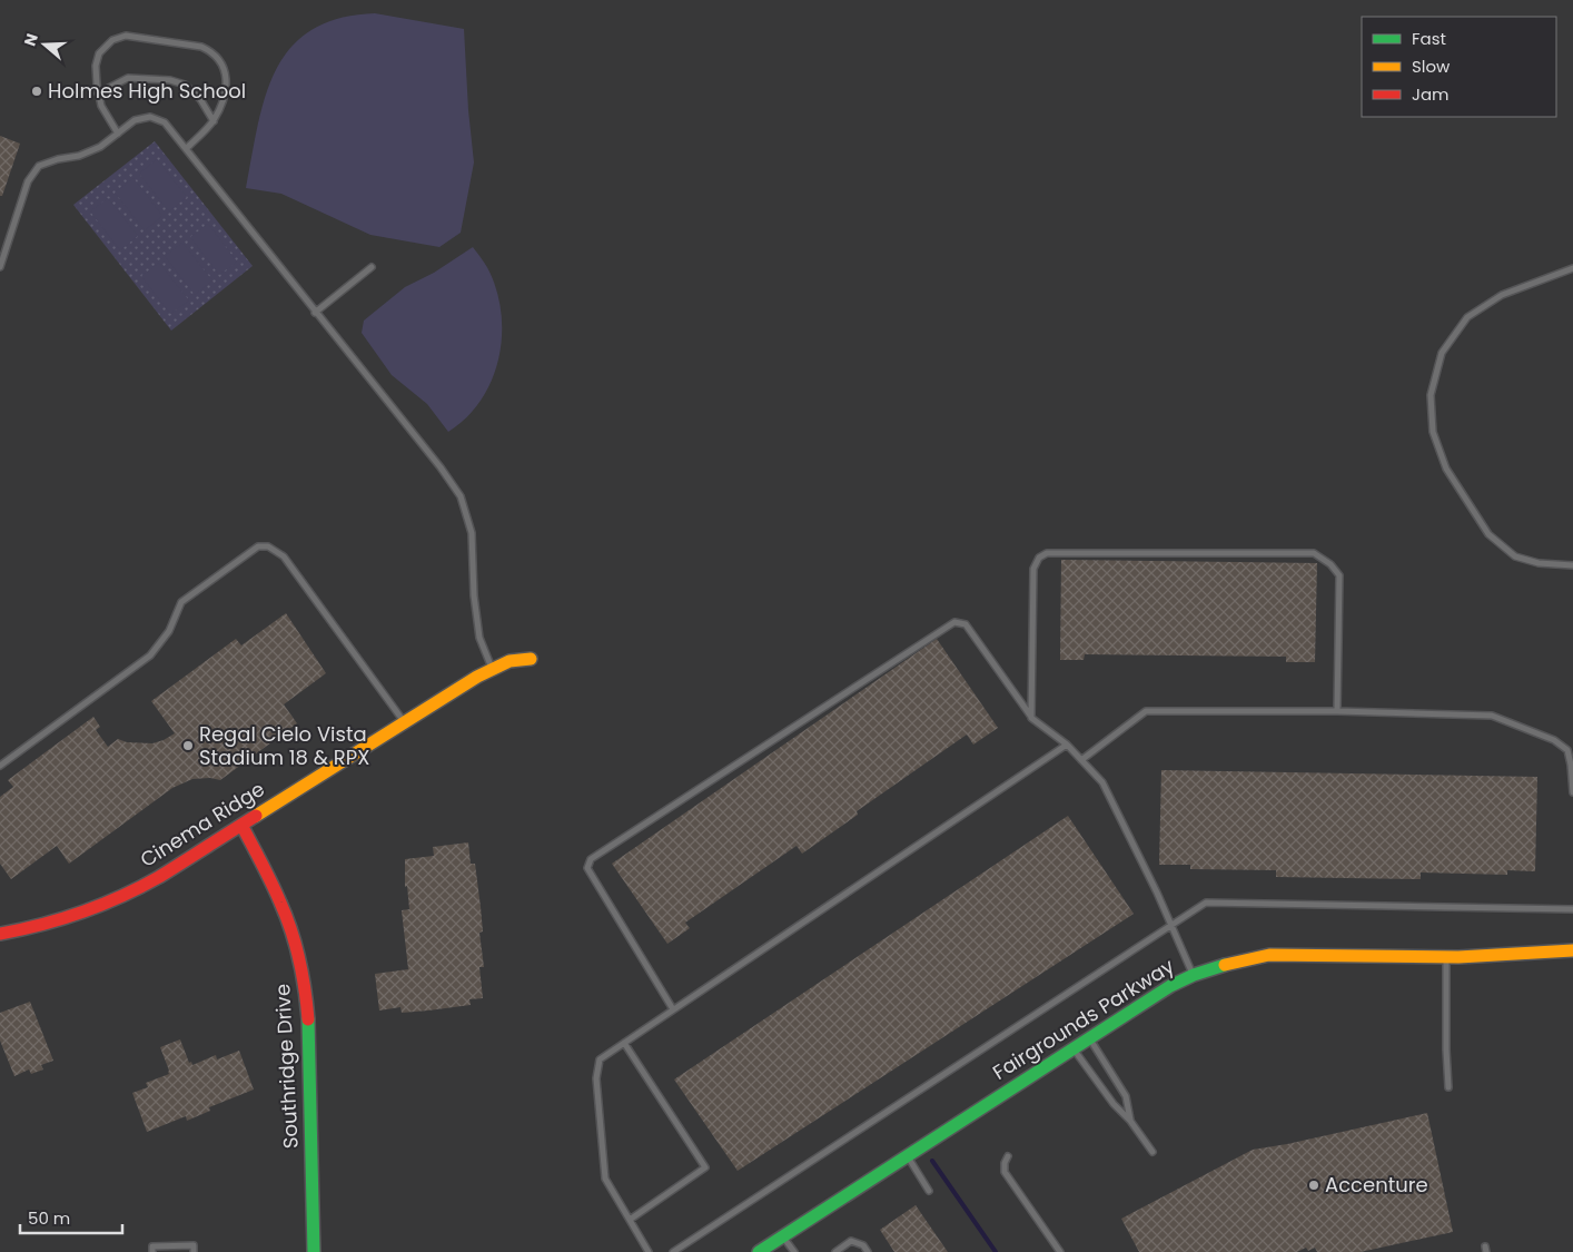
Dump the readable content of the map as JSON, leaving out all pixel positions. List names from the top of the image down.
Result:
{
  "streets": {
    "street": ["Cinema Ridge", "Fairgrounds Parkway", "Southridge Drive"]
  },
  "crossings": [
    ["Cinema Ridge", "Southridge Drive"]
  ],
  "places": ["Holmes High School", "Regal Cielo Vista Stadium 18 & RPX", "Accenture"],
  "legend": ["Fast", "Slow", "Jam"],
  "scale_bar": "50 m",
  "north": "left"
}
